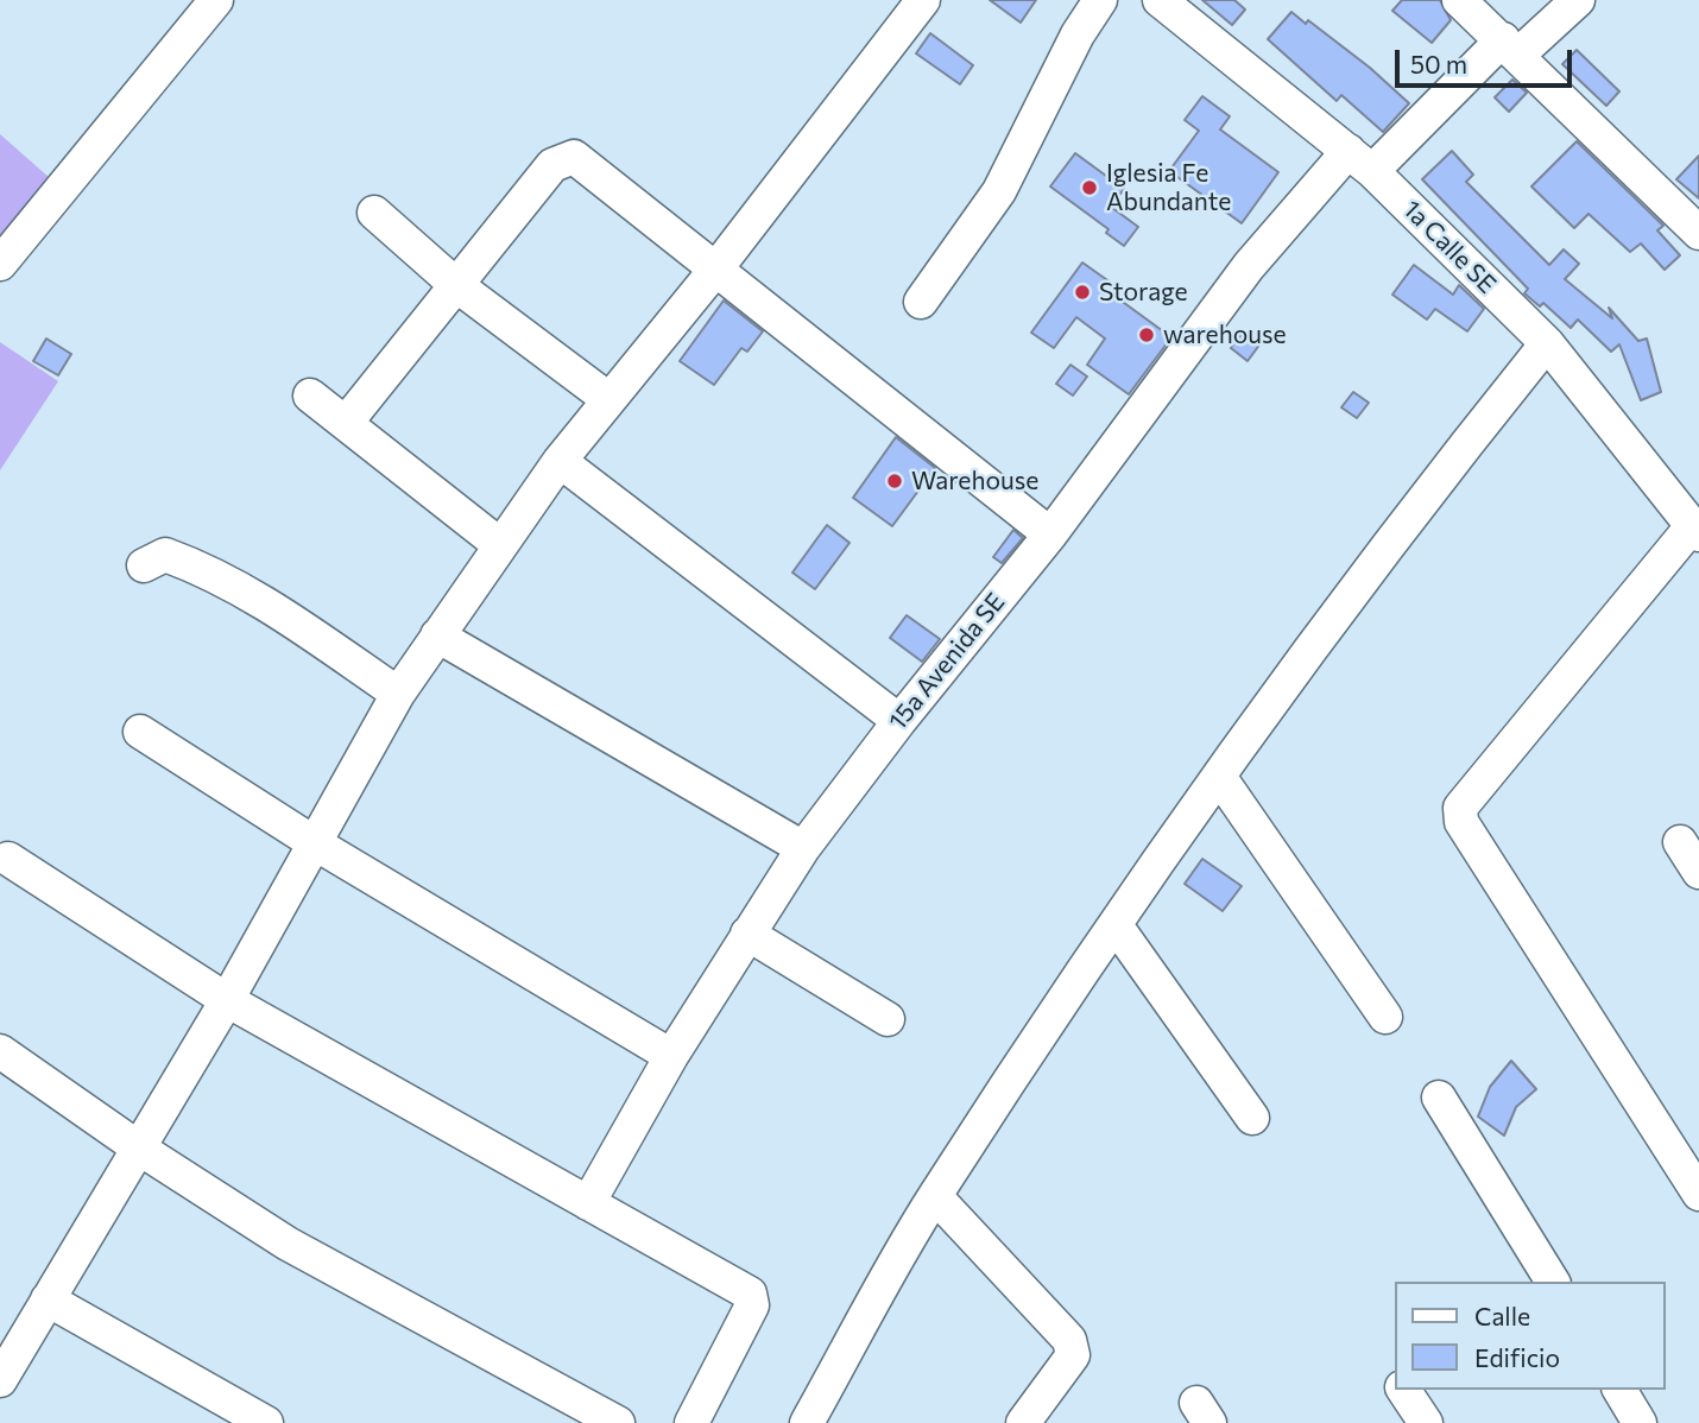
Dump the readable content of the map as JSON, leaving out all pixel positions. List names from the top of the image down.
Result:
{
  "streets": {
    "street": ["1a Calle SE", "15a Avenida SE"]
  },
  "crossings": [
    ["1a Calle SE", "15a Avenida SE"]
  ],
  "places": [
    "Iglesia Fe Abundante",
    "Storage",
    "warehouse",
    "Warehouse"
  ],
  "legend": ["Calle", "Edificio"],
  "scale_bar": "50 m"
}
